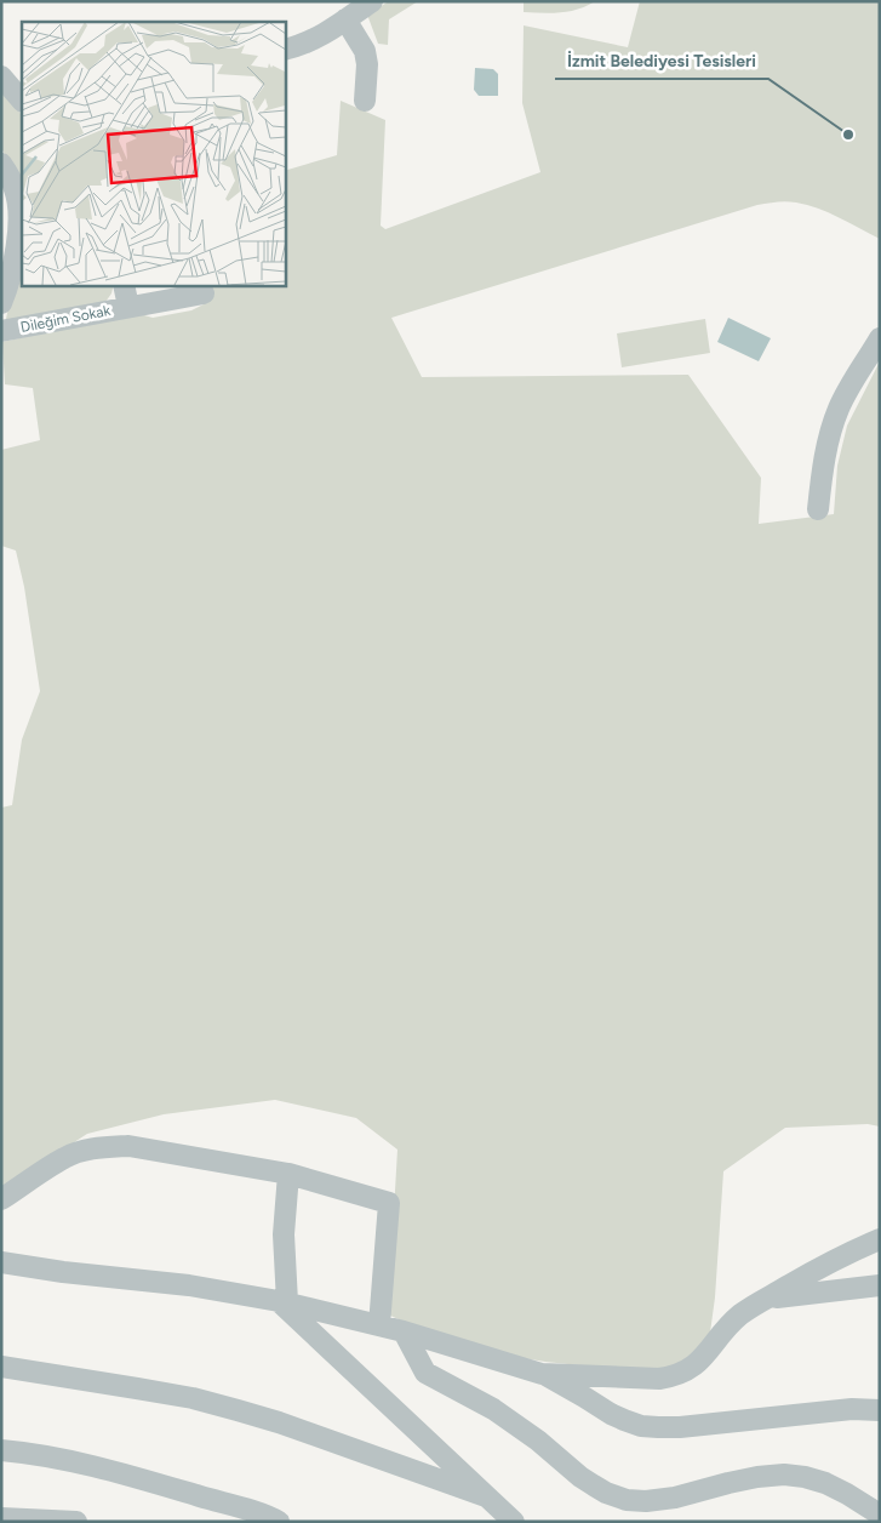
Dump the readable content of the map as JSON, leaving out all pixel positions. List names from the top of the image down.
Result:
{
  "streets": {
    "street": ["Dileğim Sokak"]
  },
  "places": ["İzmit Belediyesi Tesisleri"]
}
